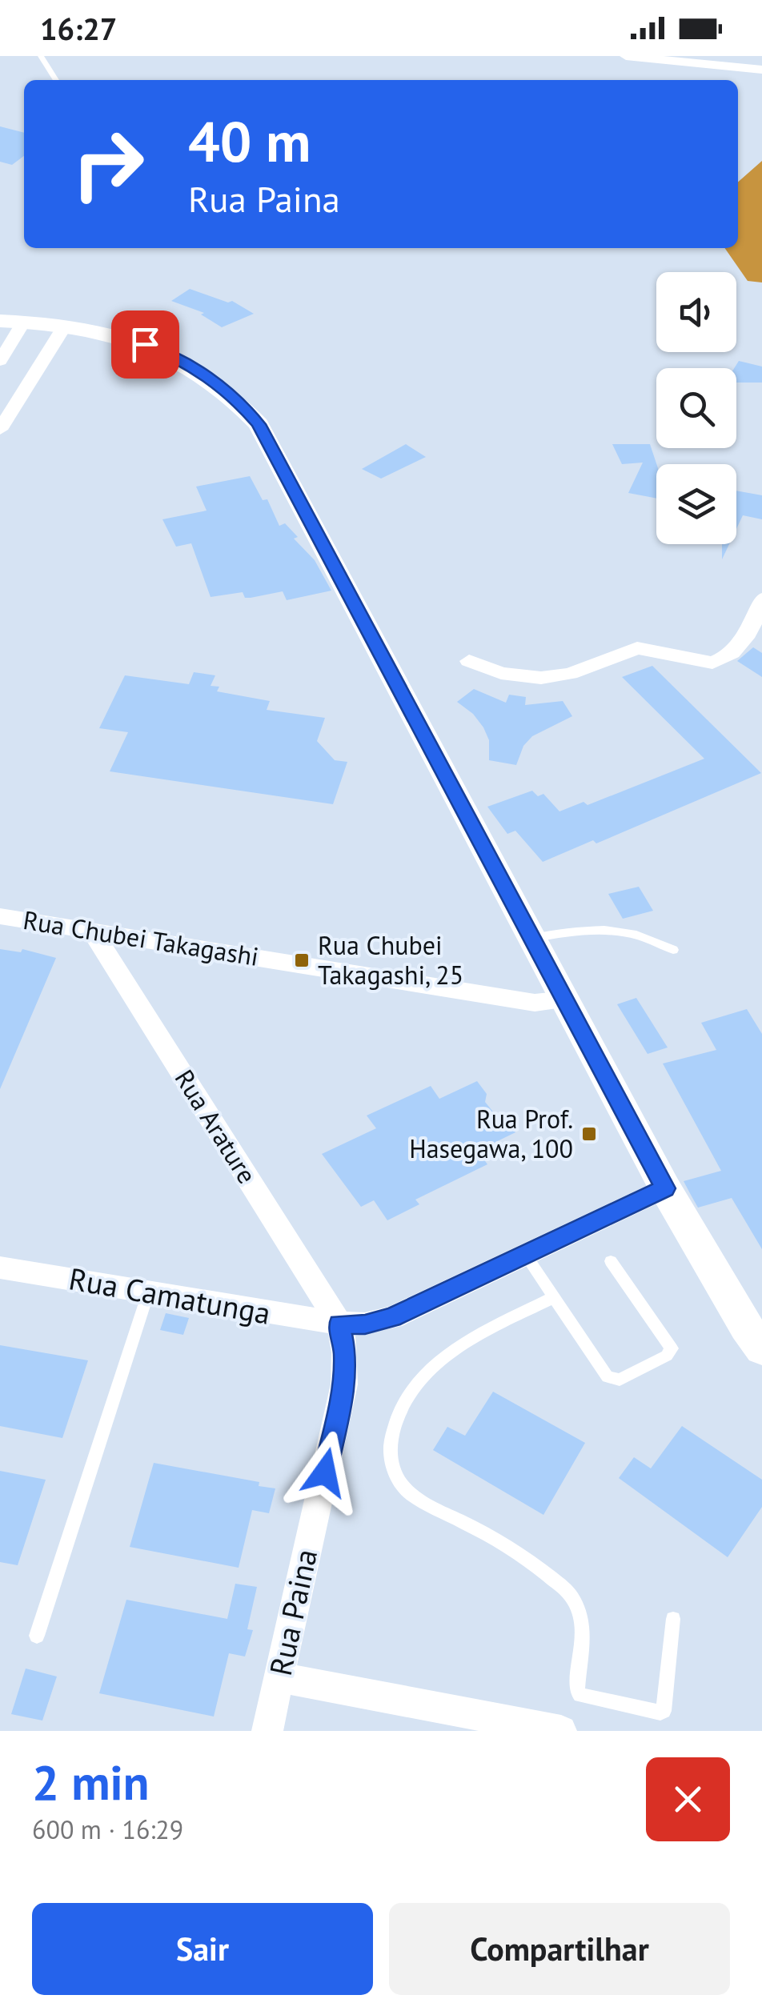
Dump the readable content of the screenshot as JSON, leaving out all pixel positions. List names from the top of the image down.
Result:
{
  "streets": {
    "street": [
      "Rua Chubei Takagashi",
      "Rua Arature",
      "Rua Camatunga",
      "Rua Paina"
    ]
  },
  "crossings": [
    ["Rua Chubei Takagashi", "Rua Arature"],
    ["Rua Arature", "Rua Camatunga"],
    ["Rua Arature", "Rua Paina"],
    ["Rua Camatunga", "Rua Paina"]
  ],
  "places": {
    "transit": ["Rua Chubei Takagashi, 25", "Rua Prof. Hasegawa, 100"]
  },
  "page": {
    "status": "16:27",
    "turn": ["40 m", "Rua Paina"],
    "heading": ["2 min", "600 m · 16:29"],
    "buttons": ["Sair", "Compartilhar"]
  }
}
